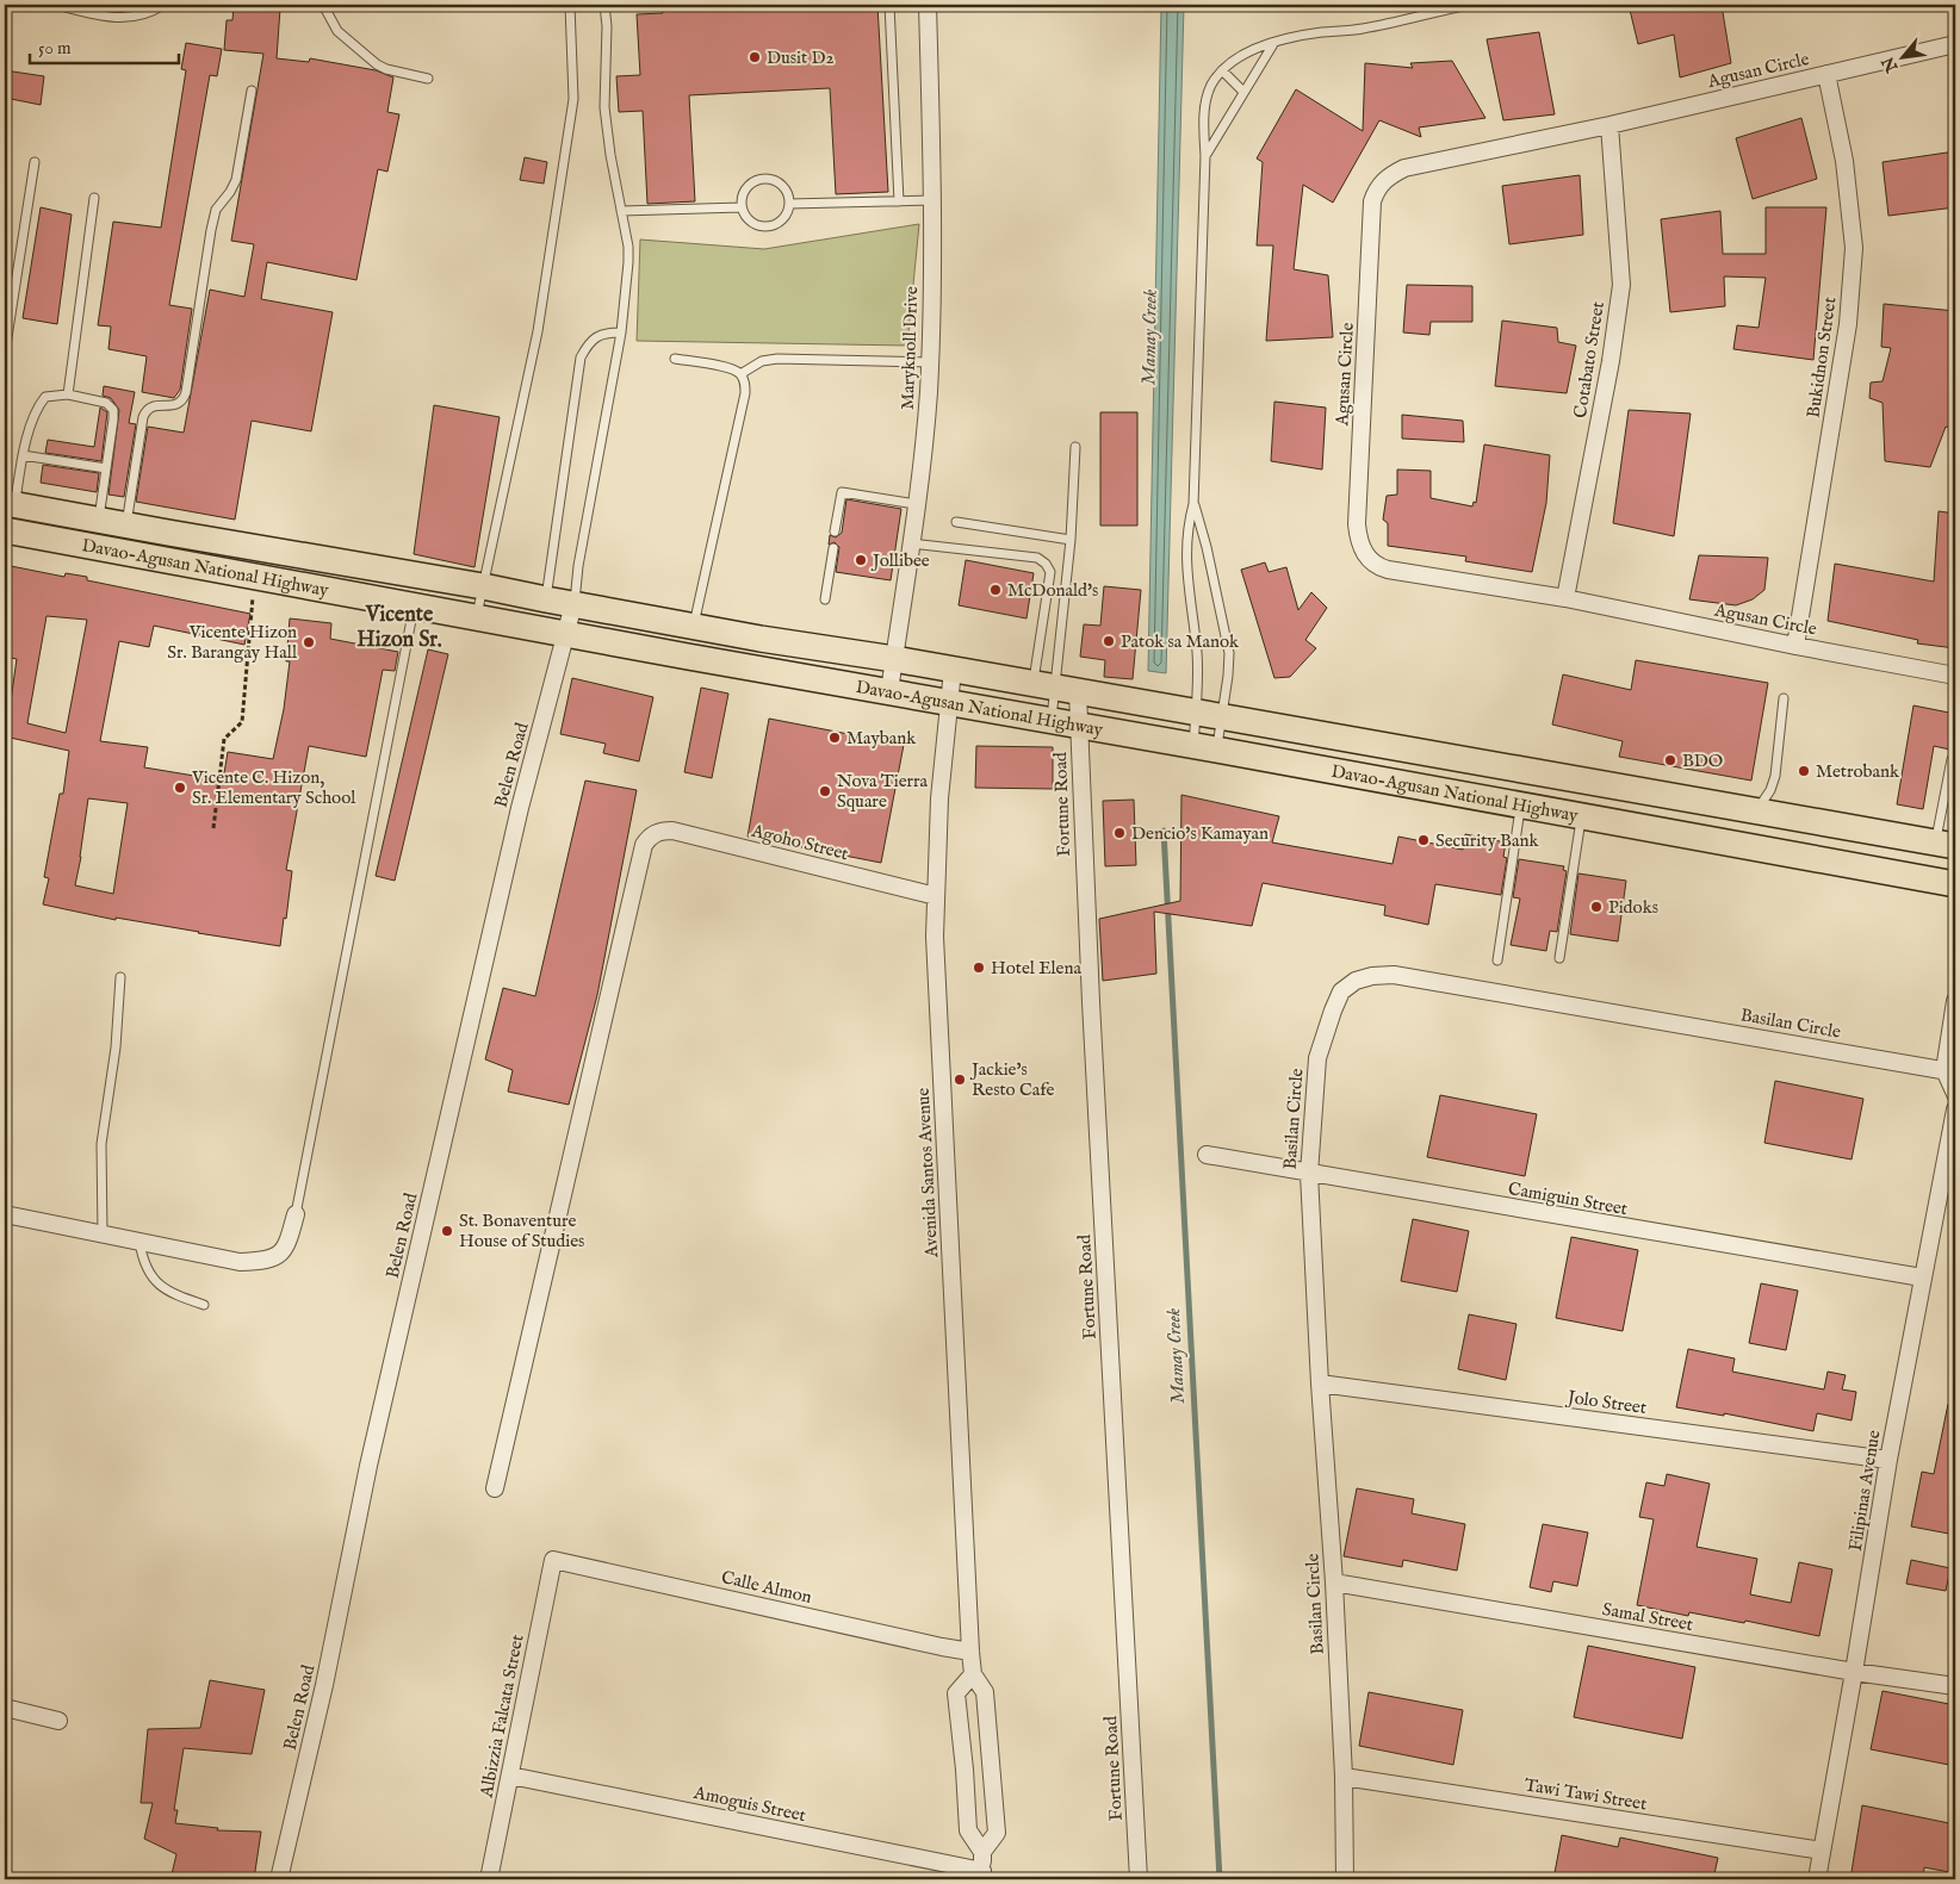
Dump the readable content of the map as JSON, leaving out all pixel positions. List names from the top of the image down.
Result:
{
  "streets": {
    "main road": ["Davao-Agusan National Highway"],
    "street": [
      "Agusan Circle",
      "Maryknoll Drive",
      "Bukidnon Street",
      "Cotabato Street",
      "Belen Road",
      "Fortune Road",
      "Agoho Street",
      "Basilan Circle",
      "Avenida Santos Avenue",
      "Camiguin Street",
      "Jolo Street",
      "Filipinas Avenue",
      "Calle Almon",
      "Samal Street",
      "Albizzia Falcata Street",
      "Tawi Tawi Street",
      "Amoguis Street"
    ]
  },
  "crossings": [
    ["Agusan Circle", "Bukidnon Street"],
    ["Agusan Circle", "Cotabato Street"],
    ["Maryknoll Drive", "Davao-Agusan National Highway"],
    ["Davao-Agusan National Highway", "Belen Road"],
    ["Davao-Agusan National Highway", "Fortune Road"],
    ["Davao-Agusan National Highway", "Avenida Santos Avenue"],
    ["Agoho Street", "Avenida Santos Avenue"],
    ["Basilan Circle", "Camiguin Street"],
    ["Basilan Circle", "Jolo Street"],
    ["Basilan Circle", "Samal Street"],
    ["Basilan Circle", "Tawi Tawi Street"],
    ["Avenida Santos Avenue", "Calle Almon"],
    ["Avenida Santos Avenue", "Amoguis Street"],
    ["Camiguin Street", "Filipinas Avenue"],
    ["Jolo Street", "Filipinas Avenue"],
    ["Filipinas Avenue", "Samal Street"],
    ["Filipinas Avenue", "Tawi Tawi Street"],
    ["Calle Almon", "Albizzia Falcata Street"],
    ["Albizzia Falcata Street", "Amoguis Street"]
  ],
  "districts": ["Vicente Hizon Sr."],
  "water": ["Mamay Creek"],
  "places": [
    "Dusit D2",
    "Jollibee",
    "McDonald's",
    "Patok sa Manok",
    "Vicente Hizon Sr. Barangay Hall",
    "Maybank",
    "BDO",
    "Metrobank",
    "Vicente C. Hizon, Sr. Elementary School",
    "Nova Tierra Square",
    "Dencio's Kamayan",
    "Security Bank",
    "Pidoks",
    "Hotel Elena",
    "Jackie's Resto Cafe",
    "St. Bonaventure House of Studies"
  ],
  "scale_bar": "50 m",
  "north": "bottom left"
}
